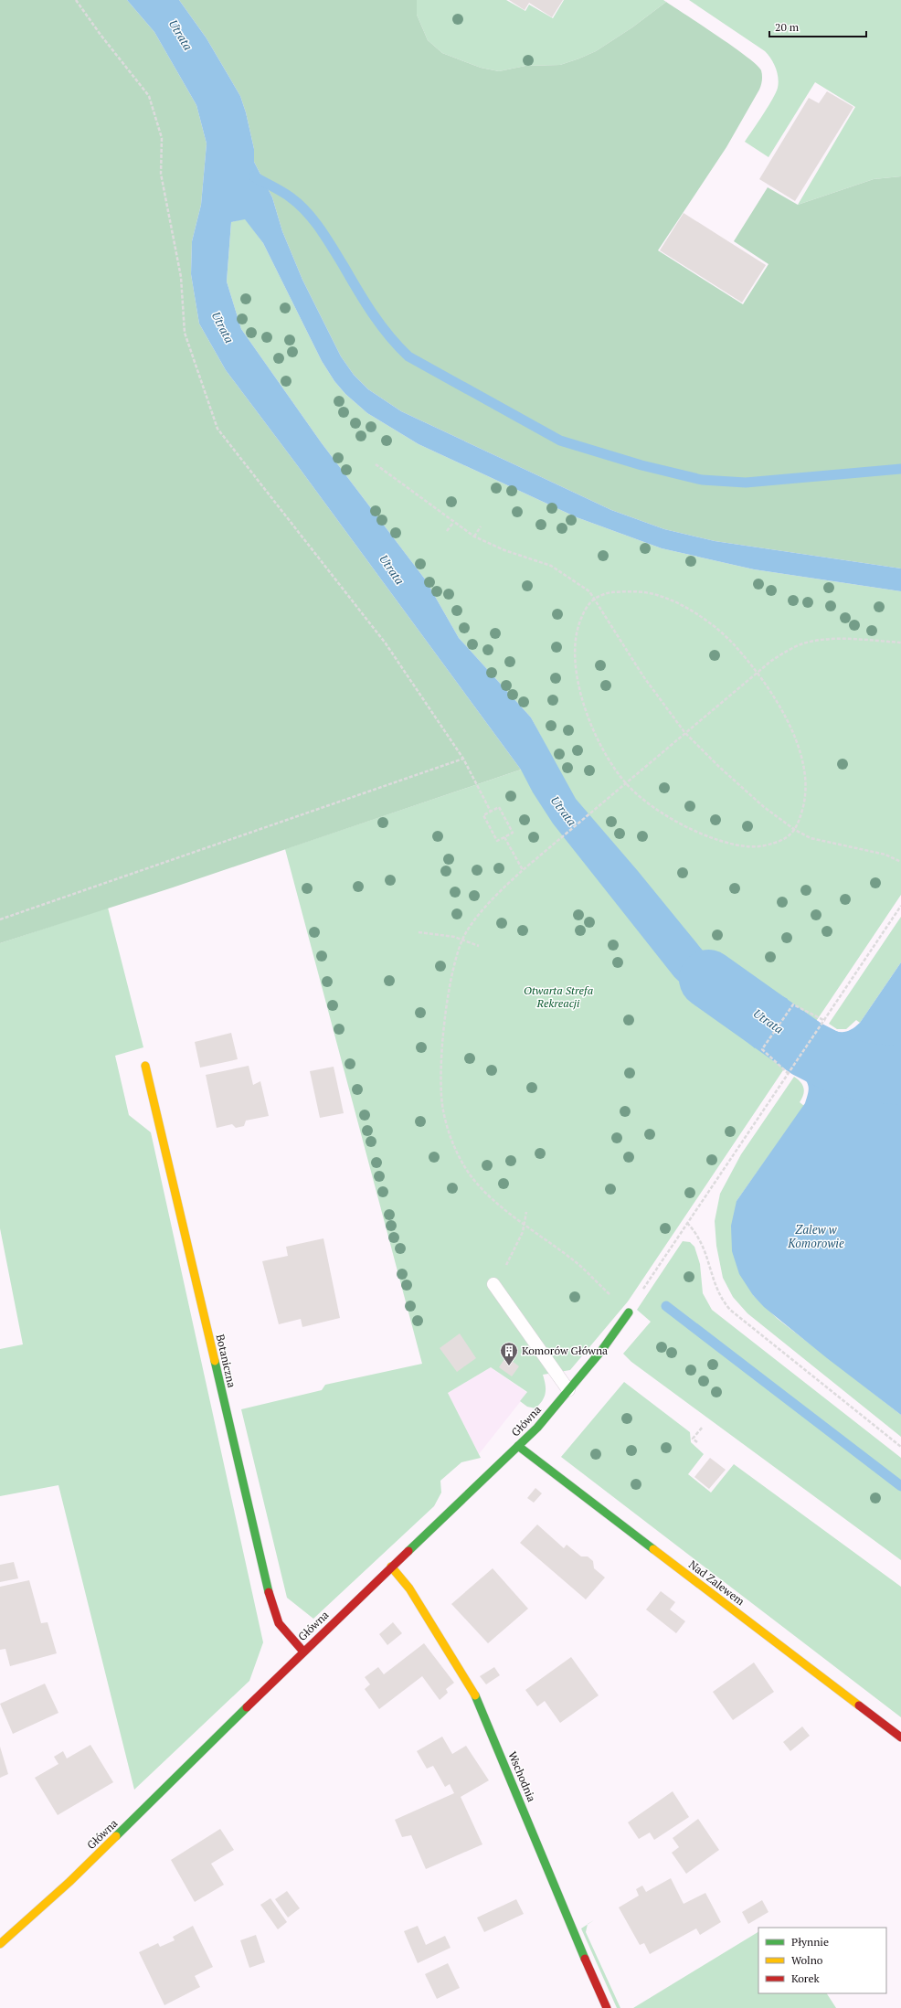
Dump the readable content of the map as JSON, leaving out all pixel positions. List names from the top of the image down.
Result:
{
  "streets": {
    "street": [
      "Botaniczna",
      "Główna",
      "Nad Zalewem",
      "Wschodnia"
    ]
  },
  "crossings": [
    ["Botaniczna", "Główna"],
    ["Główna", "Nad Zalewem"],
    ["Główna", "Wschodnia"]
  ],
  "water": ["Utrata", "Zalew w Komorowie"],
  "parks": ["Otwarta Strefa Rekreacji"],
  "places": {
    "building": ["Komorów Główna"]
  },
  "legend": ["Płynnie", "Wolno", "Korek"],
  "scale_bar": "20 m"
}
